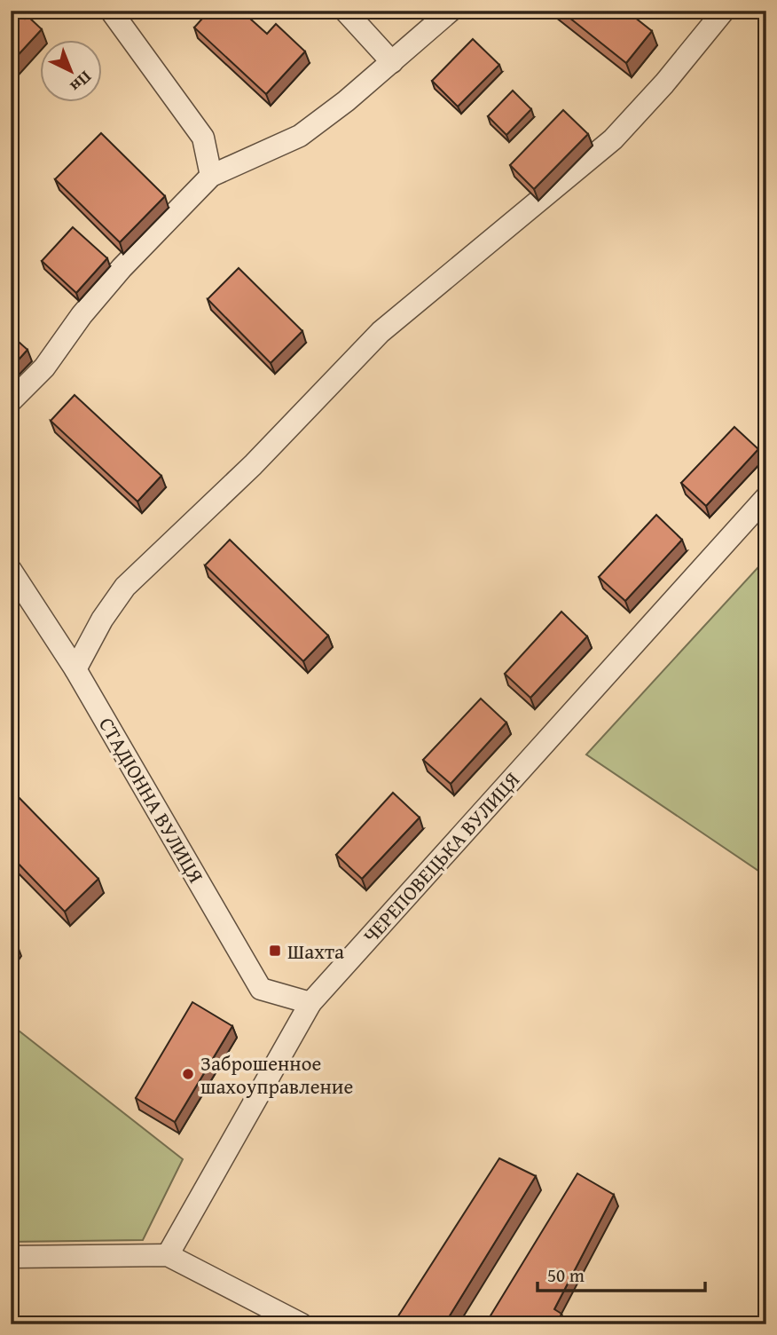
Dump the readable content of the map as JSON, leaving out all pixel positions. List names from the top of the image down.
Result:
{
  "streets": {
    "street": ["СТАДІОННА ВУЛИЦЯ", "ЧЕРЕПОВЕЦЬКА ВУЛИЦЯ"]
  },
  "crossings": [
    ["СТАДІОННА ВУЛИЦЯ", "ЧЕРЕПОВЕЦЬКА ВУЛИЦЯ"]
  ],
  "places": {
    "transit": ["Шахта"],
    "other": ["Заброшенное шахоуправление"]
  },
  "scale_bar": "50 m",
  "north": "bottom right"
}
